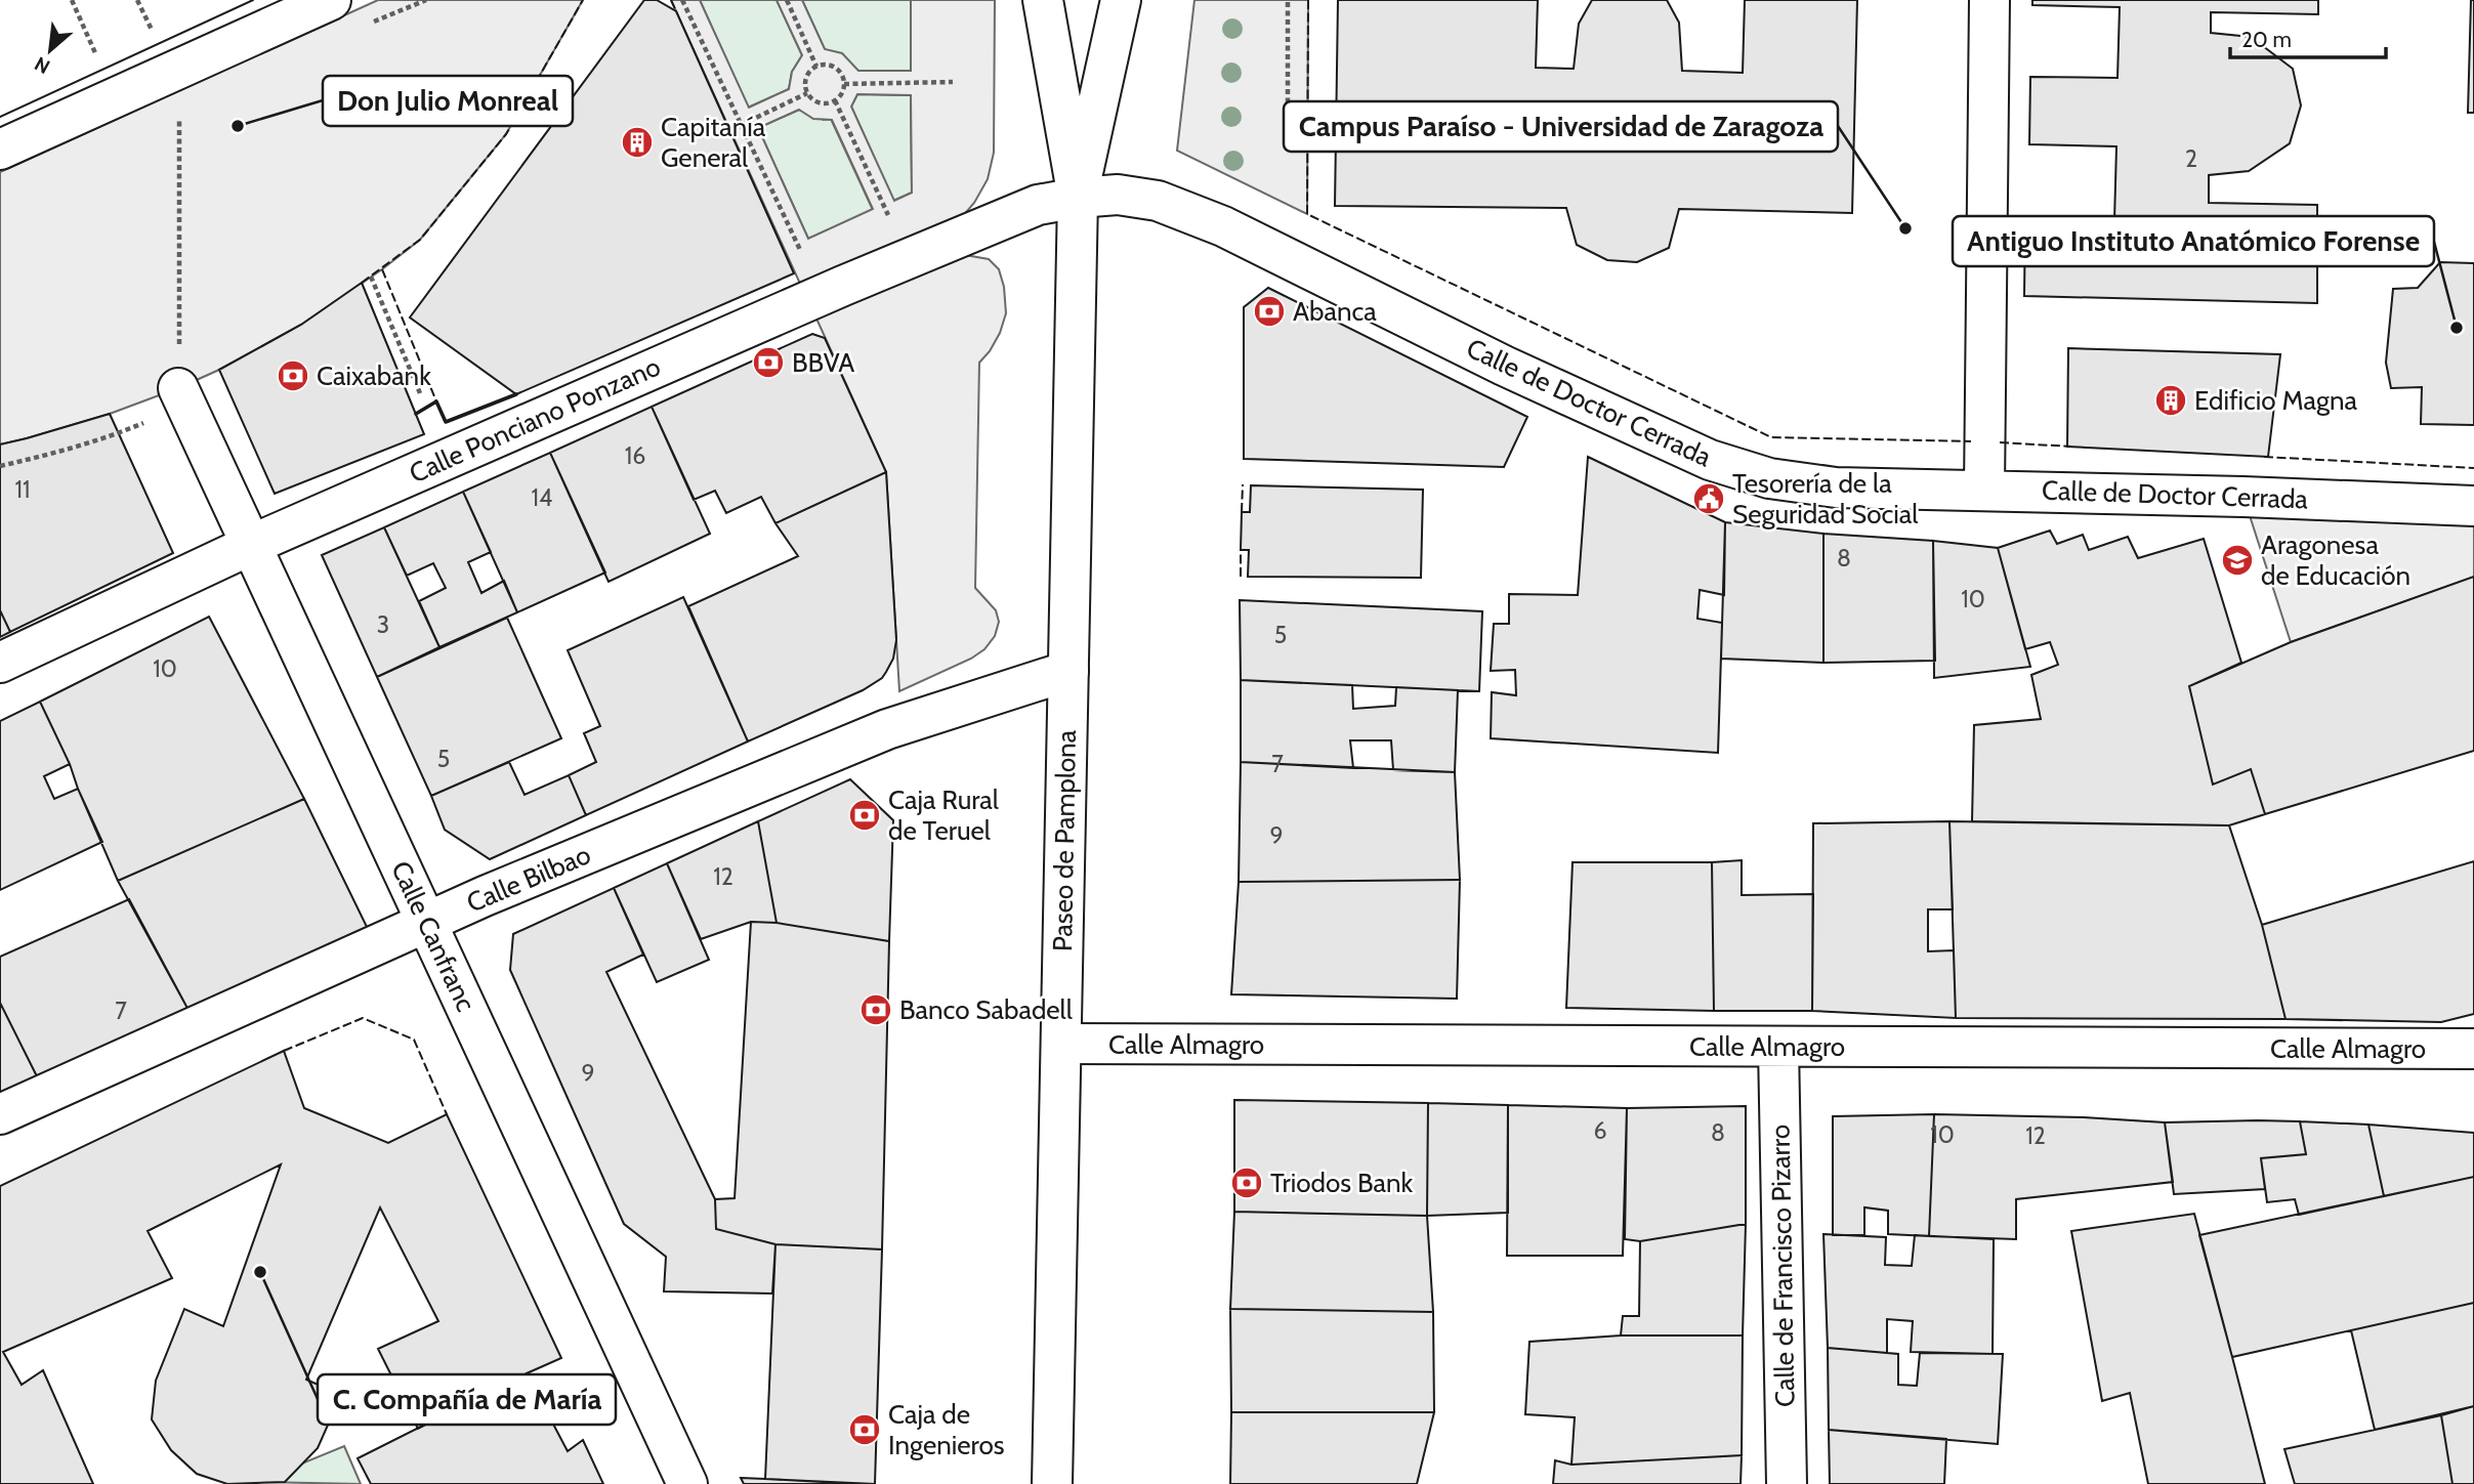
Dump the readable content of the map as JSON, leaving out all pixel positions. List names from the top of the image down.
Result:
{
  "streets": {
    "street": [
      "Calle de Doctor Cerrada",
      "Calle Ponciano Ponzano",
      "Paseo de Pamplona",
      "Calle Bilbao",
      "Calle Canfranc",
      "Calle Almagro",
      "Calle de Francisco Pizarro"
    ]
  },
  "crossings": [
    ["Calle de Doctor Cerrada", "Calle Ponciano Ponzano"],
    ["Calle de Doctor Cerrada", "Paseo de Pamplona"],
    ["Calle Ponciano Ponzano", "Paseo de Pamplona"],
    ["Calle Ponciano Ponzano", "Calle Canfranc"],
    ["Paseo de Pamplona", "Calle Bilbao"],
    ["Paseo de Pamplona", "Calle Almagro"],
    ["Calle Bilbao", "Calle Canfranc"],
    ["Calle Almagro", "Calle de Francisco Pizarro"]
  ],
  "places": {
    "other": [
      "Don Julio Monreal",
      "Campus Paraíso - Universidad de Zaragoza",
      "Antiguo Instituto Anatómico Forense",
      "C. Compañía de María"
    ],
    "building": ["Capitanía General", "Edificio Magna"],
    "bank": [
      "Abanca",
      "BBVA",
      "Caixabank",
      "Caja Rural de Teruel",
      "Banco Sabadell",
      "Triodos Bank",
      "Caja de Ingenieros"
    ],
    "public building": ["Tesorería de la Seguridad Social"],
    "school or university": ["Aragonesa de Educación"]
  },
  "house_numbers": [
    "2",
    "16",
    "11",
    "14",
    "8",
    "10",
    "3",
    "5",
    "10",
    "5",
    "7",
    "9",
    "12",
    "7",
    "9",
    "6",
    "8",
    "10",
    "12"
  ],
  "scale_bar": "20 m",
  "north": "bottom left"
}
